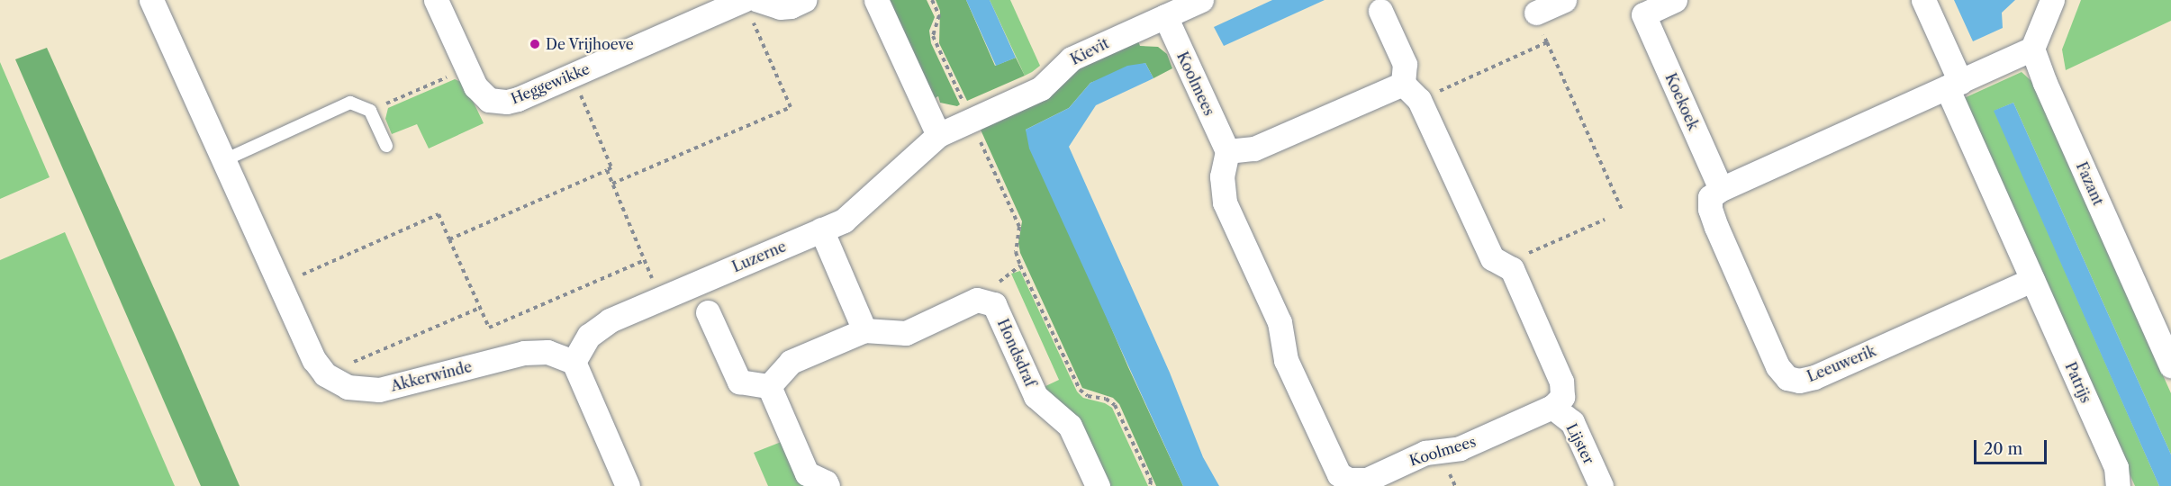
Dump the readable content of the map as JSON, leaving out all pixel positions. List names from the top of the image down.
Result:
{
  "streets": {
    "street": [
      "Kievit",
      "Heggewikke",
      "Koolmees",
      "Koekoek",
      "Fazant",
      "Luzerne",
      "Hondsdraf",
      "Leeuwerik",
      "Akkerwinde",
      "Patrijs",
      "Lijster"
    ]
  },
  "crossings": [
    ["Kievit", "Koolmees"],
    ["Kievit", "Luzerne"],
    ["Koolmees", "Lijster"],
    ["Koekoek", "Leeuwerik"],
    ["Luzerne", "Akkerwinde"],
    ["Leeuwerik", "Patrijs"]
  ],
  "places": ["De Vrijhoeve"],
  "scale_bar": "20 m"
}
